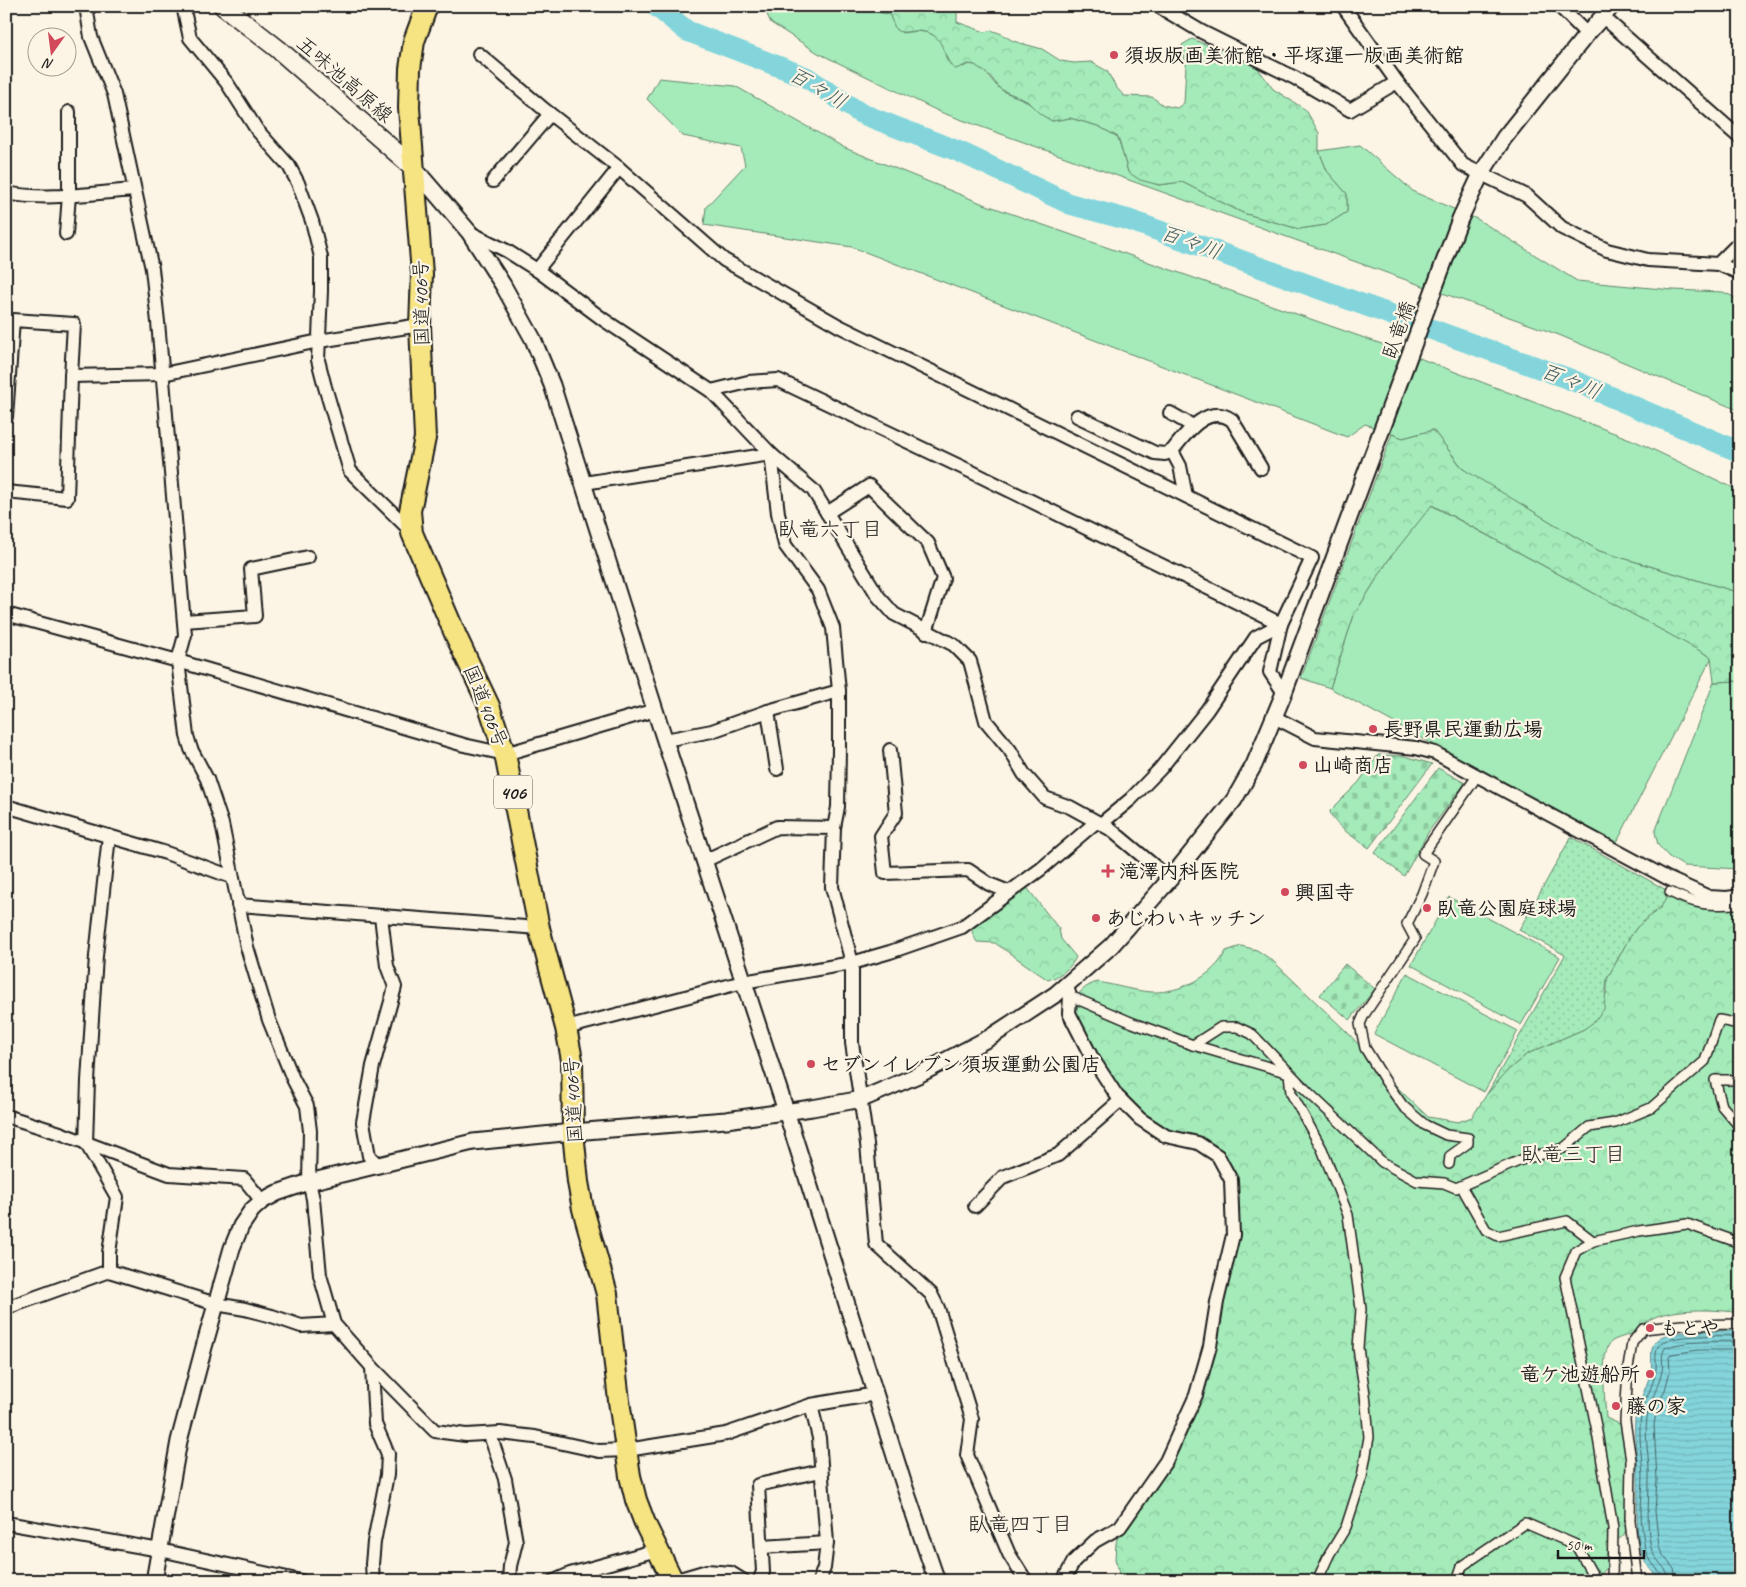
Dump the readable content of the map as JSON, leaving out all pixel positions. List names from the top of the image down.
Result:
{
  "streets": {
    "highway": ["国道406号", "406"],
    "main road": ["五味池高原線"],
    "street": ["臥竜橋"]
  },
  "crossings": [
    ["五味池高原線", "国道406号"],
    ["国道406号", "臥竜橋"]
  ],
  "districts": ["臥竜六丁目", "臥竜三丁目", "臥竜四丁目"],
  "water": ["百々川"],
  "places": {
    "other": [
      "須坂版画美術館・平塚運一版画美術館",
      "長野県民運動広場",
      "山崎商店",
      "興国寺",
      "臥竜公園庭球場",
      "あじわいキッチン",
      "セブンイレブン須坂運動公園店",
      "もとや",
      "竜ケ池遊船所",
      "藤の家"
    ],
    "health": ["滝澤内科医院"]
  },
  "scale_bar": "50 m",
  "north": "bottom"
}
